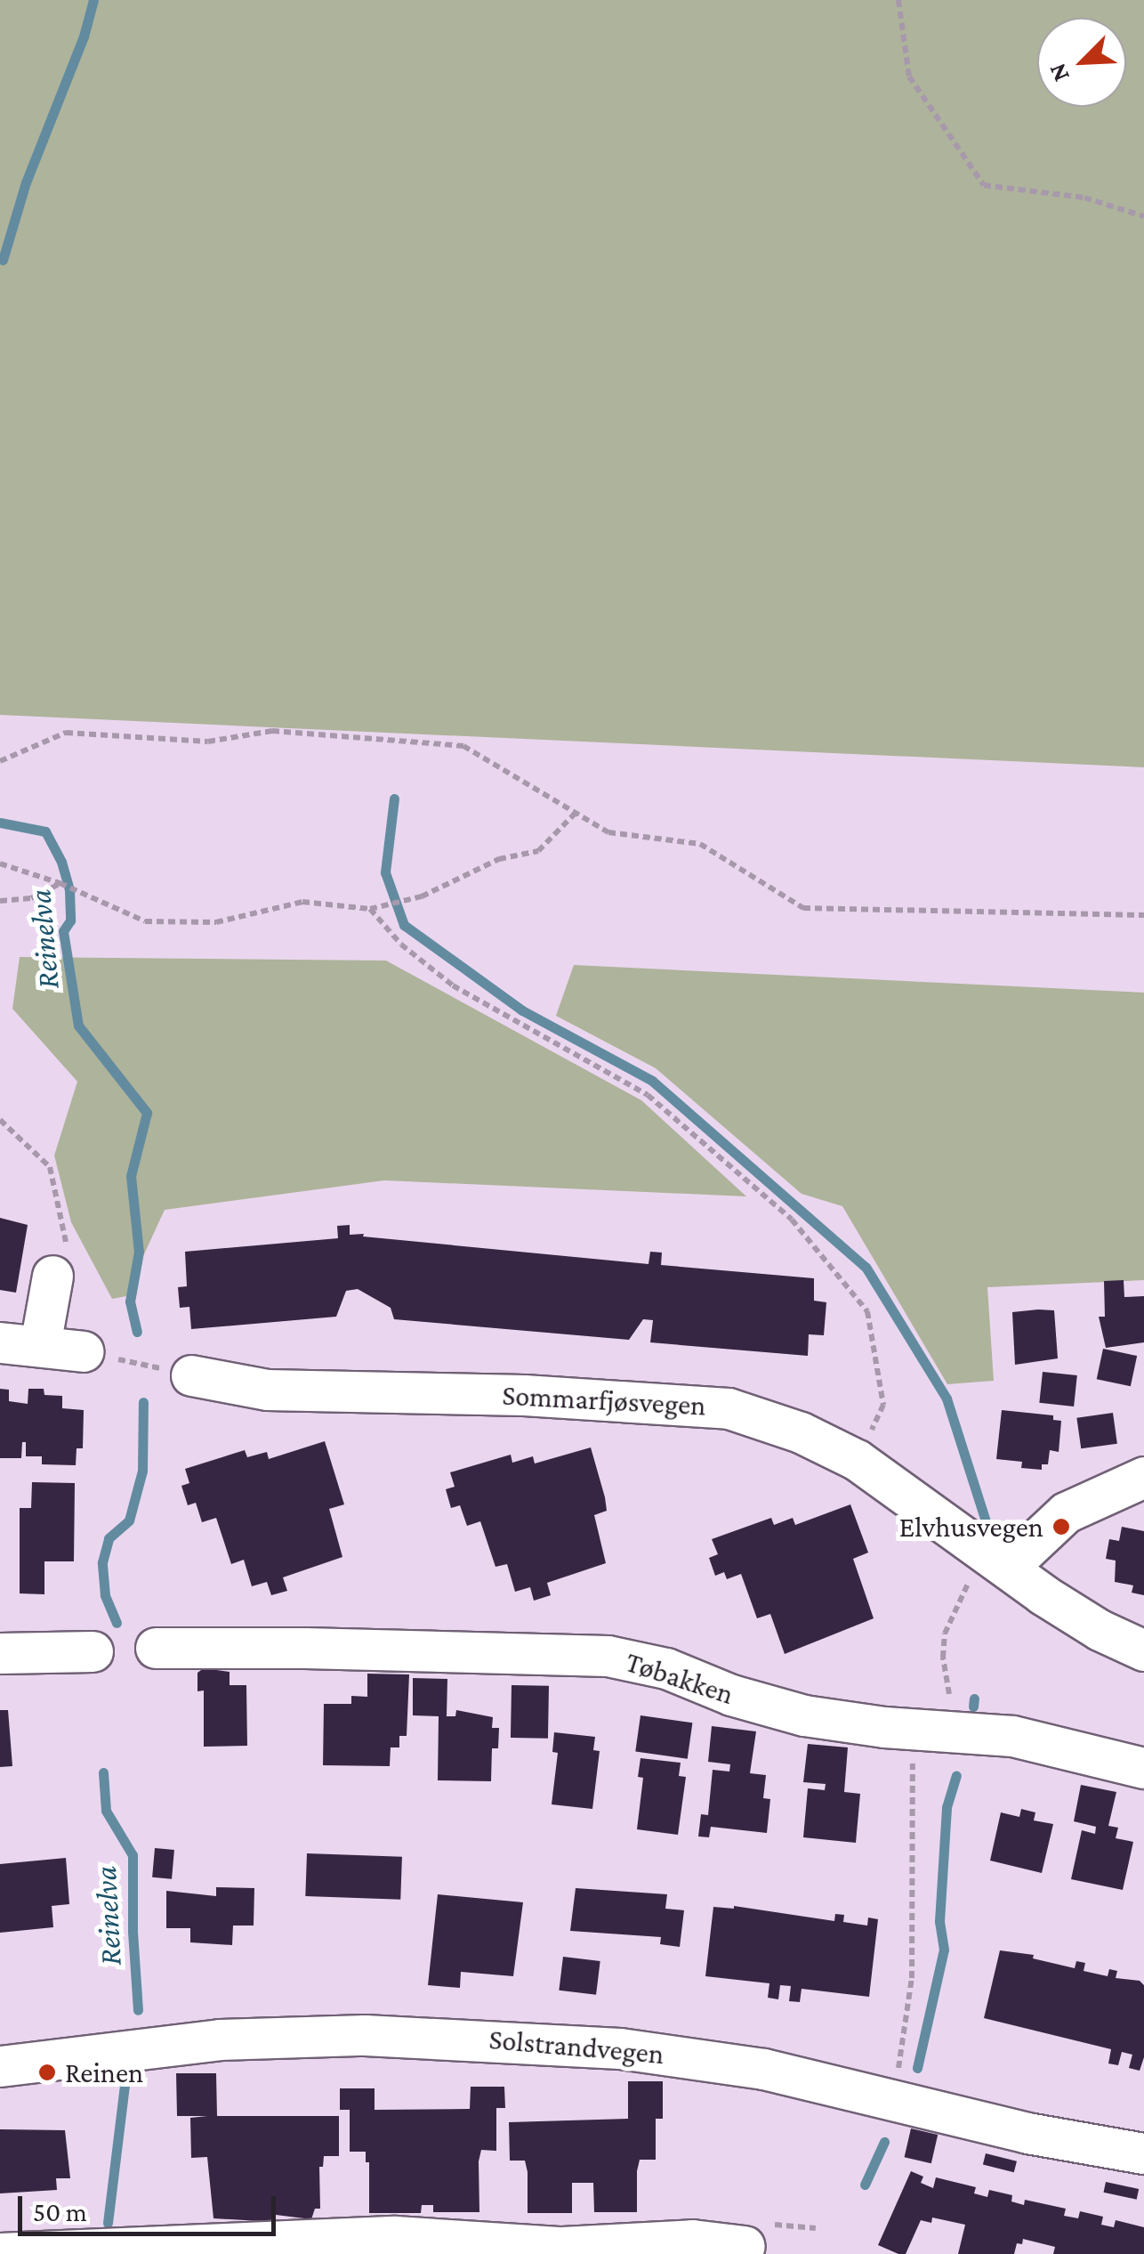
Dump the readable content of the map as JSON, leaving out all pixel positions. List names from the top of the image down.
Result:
{
  "streets": {
    "street": ["Sommarfjøsvegen", "Tøbakken", "Solstrandvegen"]
  },
  "water": ["Reinelva"],
  "places": ["Elvhusvegen", "Reinen"],
  "scale_bar": "50 m",
  "north": "bottom left"
}
